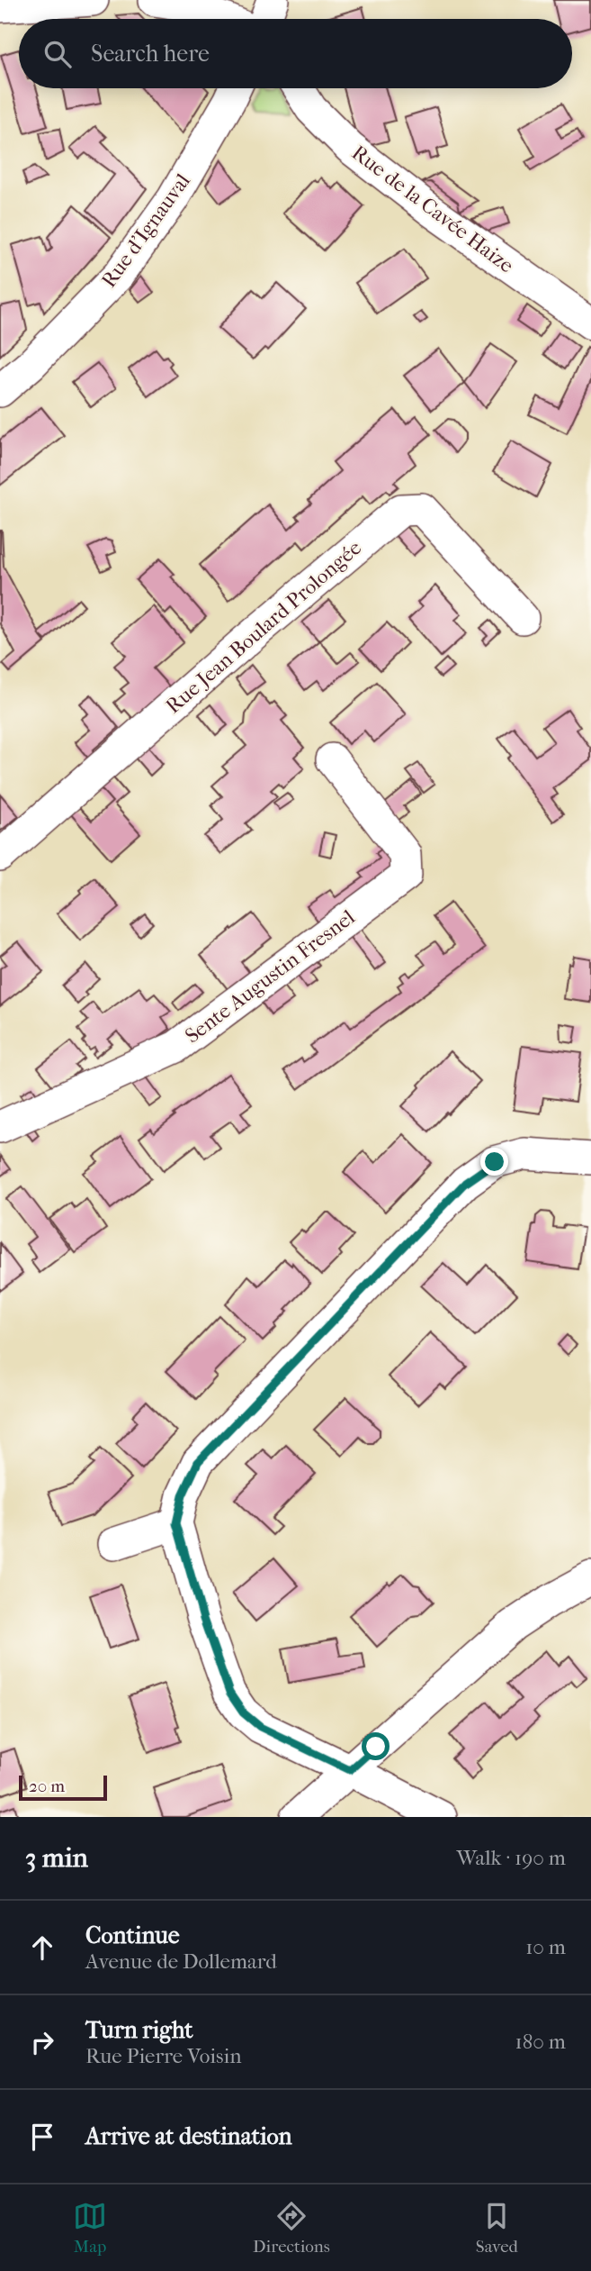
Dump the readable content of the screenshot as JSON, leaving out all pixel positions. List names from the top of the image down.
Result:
{
  "streets": {
    "street": [
      "Rue de la Cavée Haize",
      "Rue d'Ignauval",
      "Rue Jean Boulard Prolongée",
      "Sente Augustin Fresnel"
    ]
  },
  "scale_bar": "20 m",
  "page": {
    "search": "Search here",
    "scale": "20 m",
    "heading": ["3 min", "Walk · 190 m"],
    "list": [
      ["Continue", "Avenue de Dollemard", "10 m"],
      ["Turn right", "Rue Pierre Voisin", "180 m"],
      "Arrive at destination"
    ],
    "nav": ["Map", "Directions", "Saved"]
  }
}
